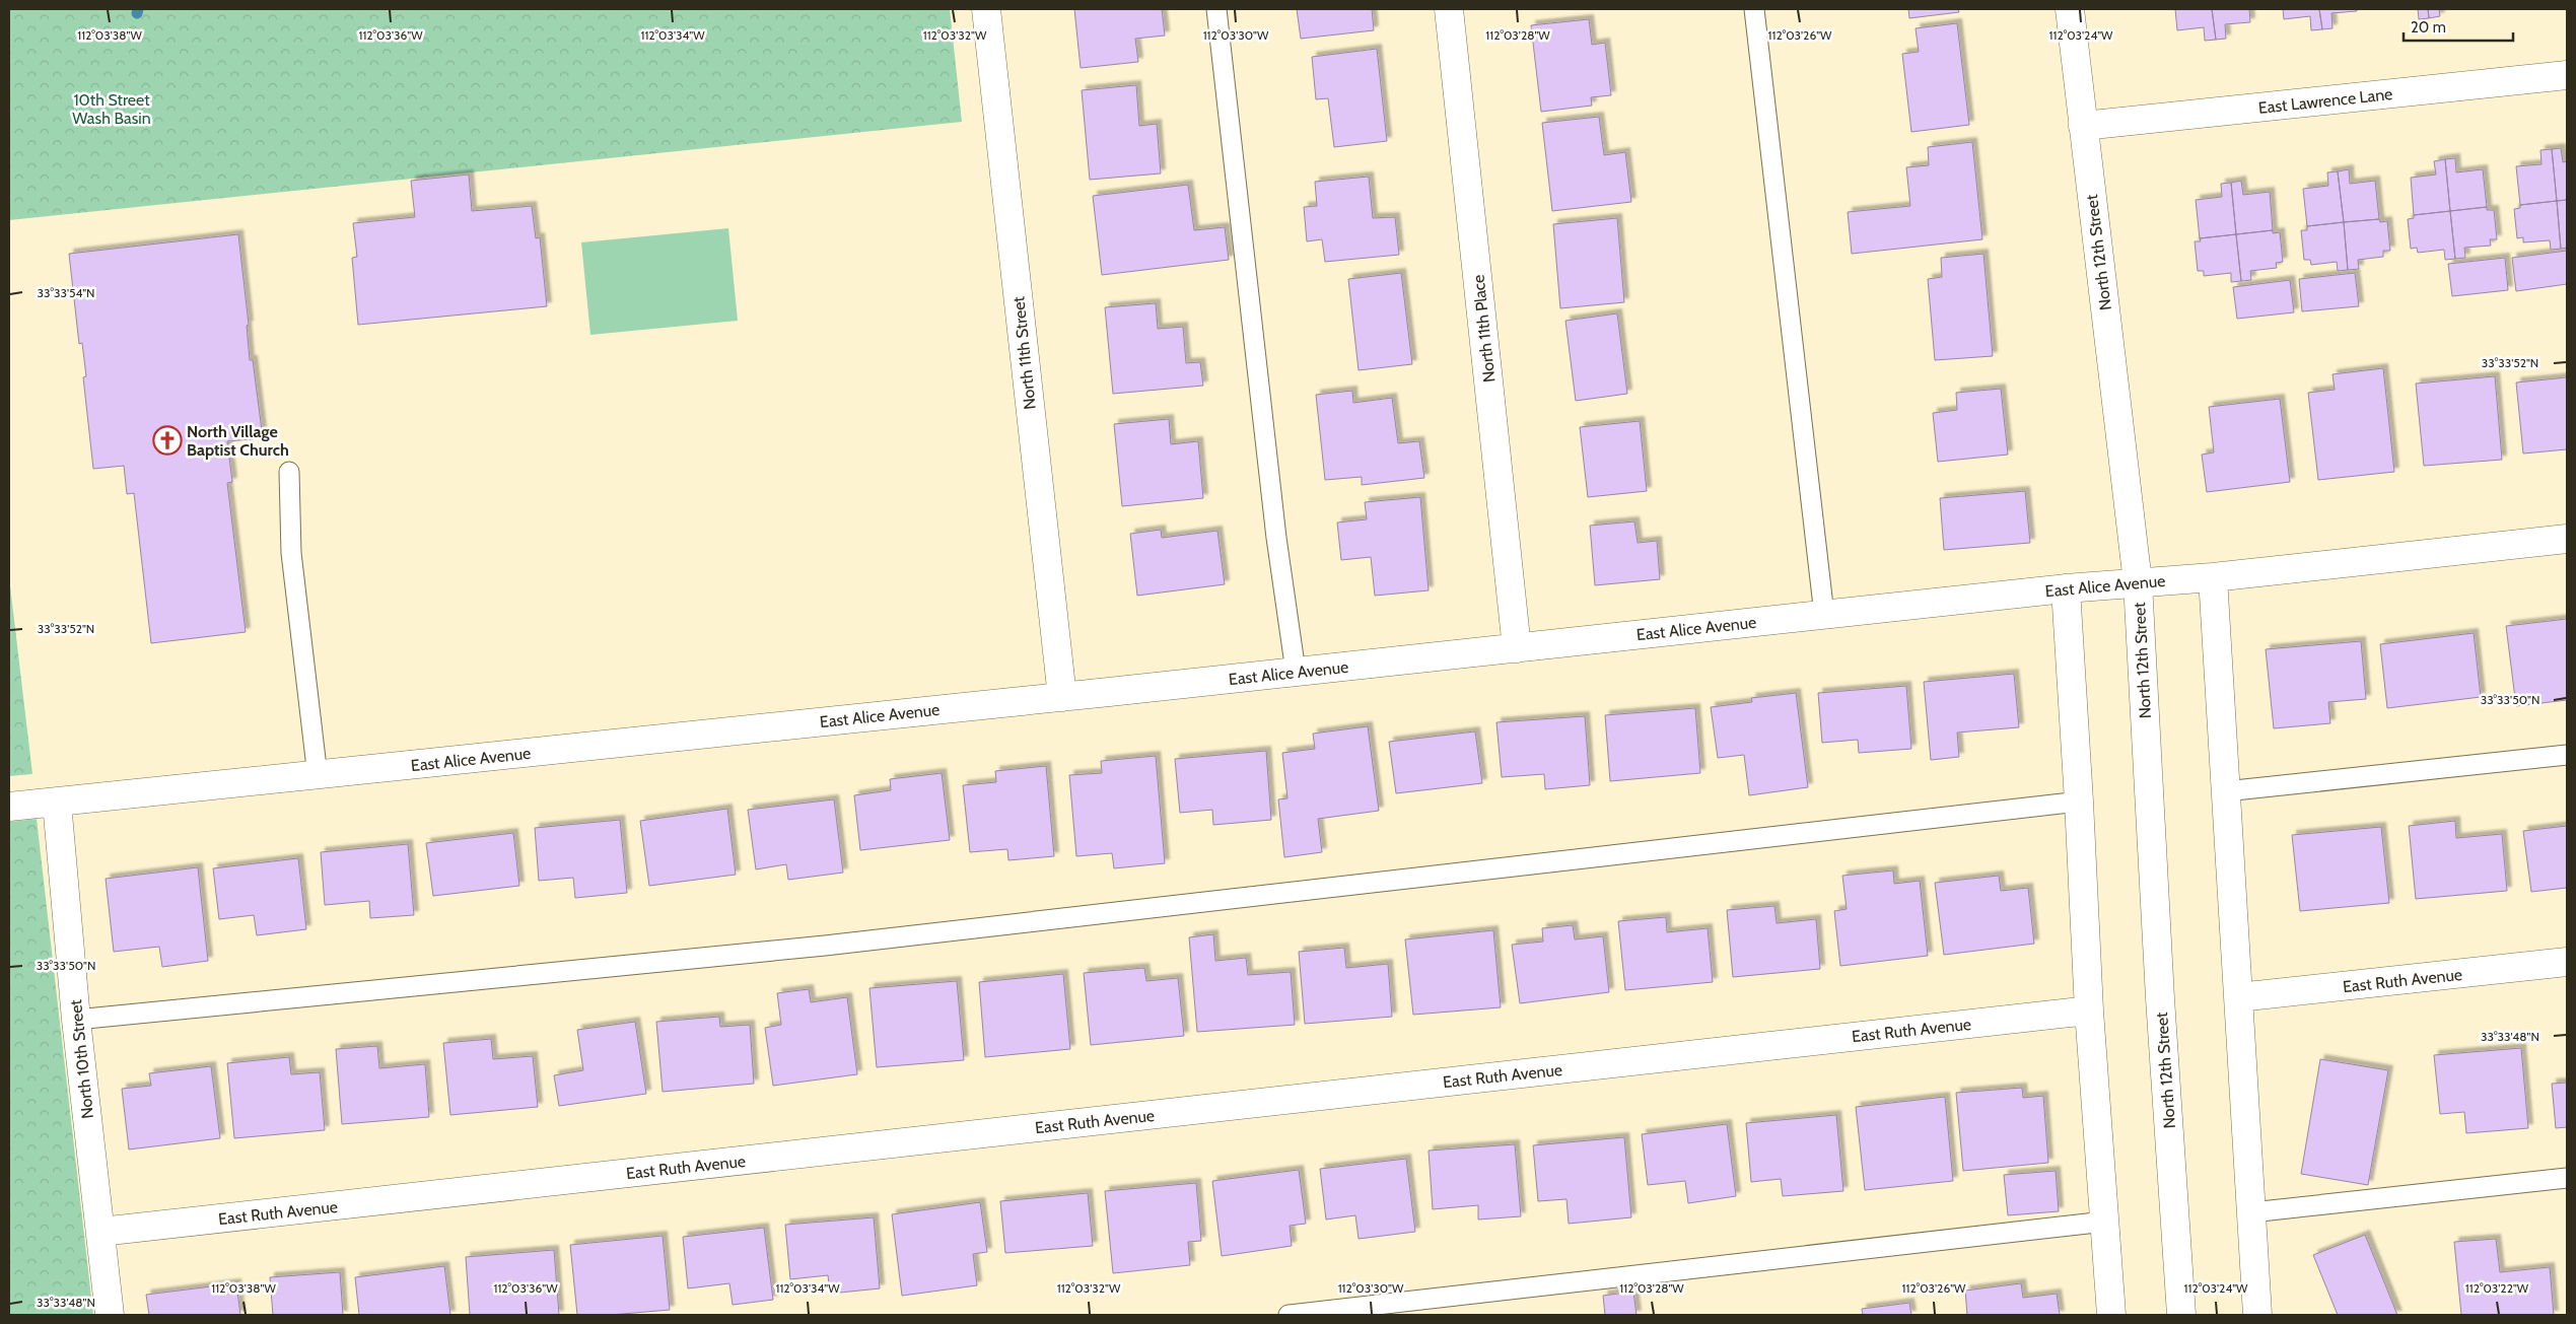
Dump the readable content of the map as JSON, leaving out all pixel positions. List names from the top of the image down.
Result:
{
  "streets": {
    "street": [
      "East Lawrence Lane",
      "North 12th Street",
      "North 11th Place",
      "North 11th Street",
      "East Alice Avenue",
      "East Ruth Avenue",
      "North 10th Street"
    ]
  },
  "crossings": [
    ["East Lawrence Lane", "North 12th Street"],
    ["North 12th Street", "East Alice Avenue"],
    ["North 11th Place", "East Alice Avenue"],
    ["North 11th Street", "East Alice Avenue"],
    ["East Alice Avenue", "North 10th Street"],
    ["East Ruth Avenue", "North 10th Street"]
  ],
  "parks": ["10th Street Wash Basin"],
  "places": {
    "church": ["North Village Baptist Church"]
  },
  "scale_bar": "20 m",
  "coordinates": [
    "112°03'38\"W",
    "112°03'36\"W",
    "112°03'34\"W",
    "112°03'32\"W",
    "112°03'30\"W",
    "112°03'28\"W",
    "112°03'26\"W",
    "112°03'24\"W",
    "33°33'54\"N",
    "33°33'52\"N",
    "33°33'50\"N",
    "33°33'48\"N",
    "112°03'22\"W"
  ]
}
